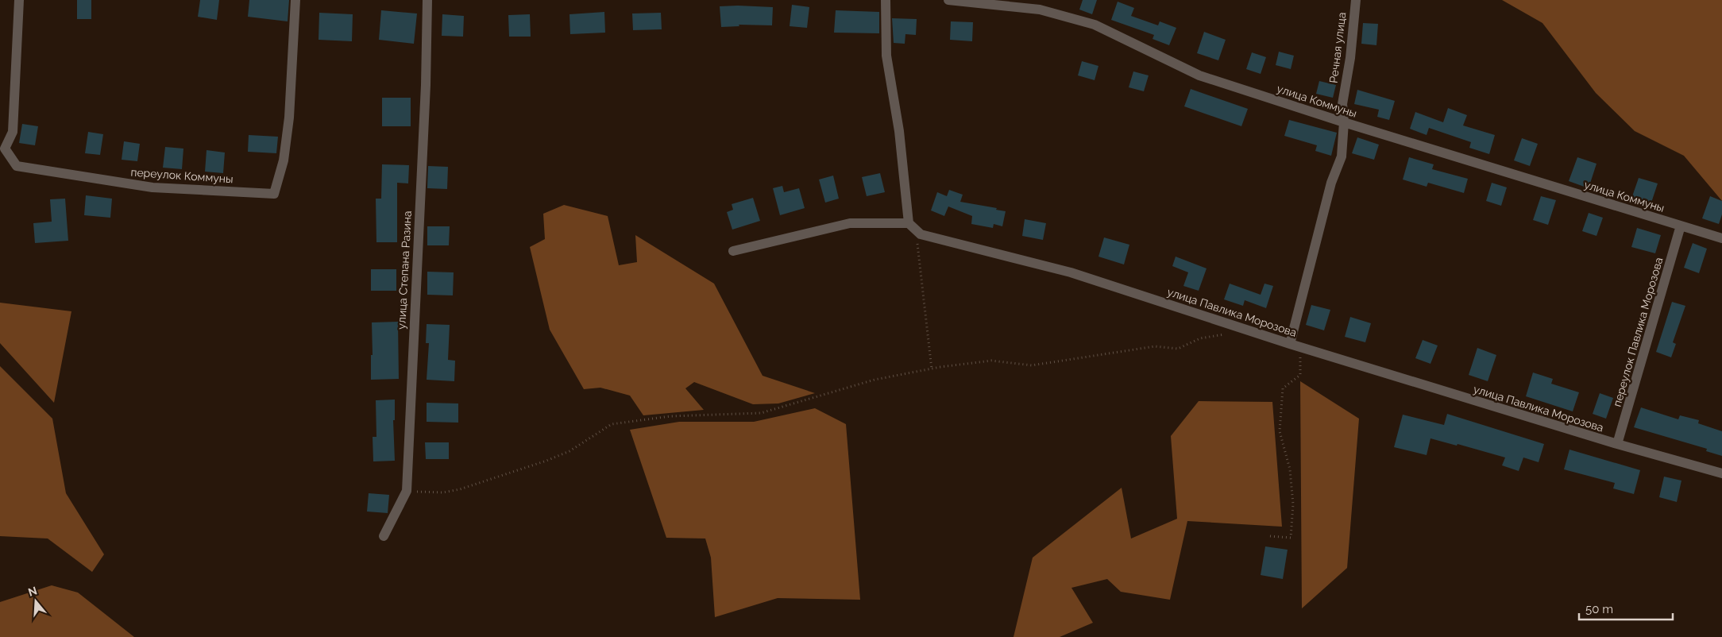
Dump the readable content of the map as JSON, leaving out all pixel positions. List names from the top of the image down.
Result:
{
  "streets": {
    "street": [
      "Речная улица",
      "улица Коммуны",
      "переулок Коммуны",
      "улица Степана Разина",
      "улица Павлика Морозова",
      "переулок Павлика Морозова"
    ]
  },
  "crossings": [
    ["Речная улица", "улица Коммуны"],
    ["Речная улица", "улица Павлика Морозова"],
    ["улица Коммуны", "переулок Павлика Морозова"],
    ["улица Павлика Морозова", "переулок Павлика Морозова"]
  ],
  "scale_bar": "50 m",
  "north": "top"
}
